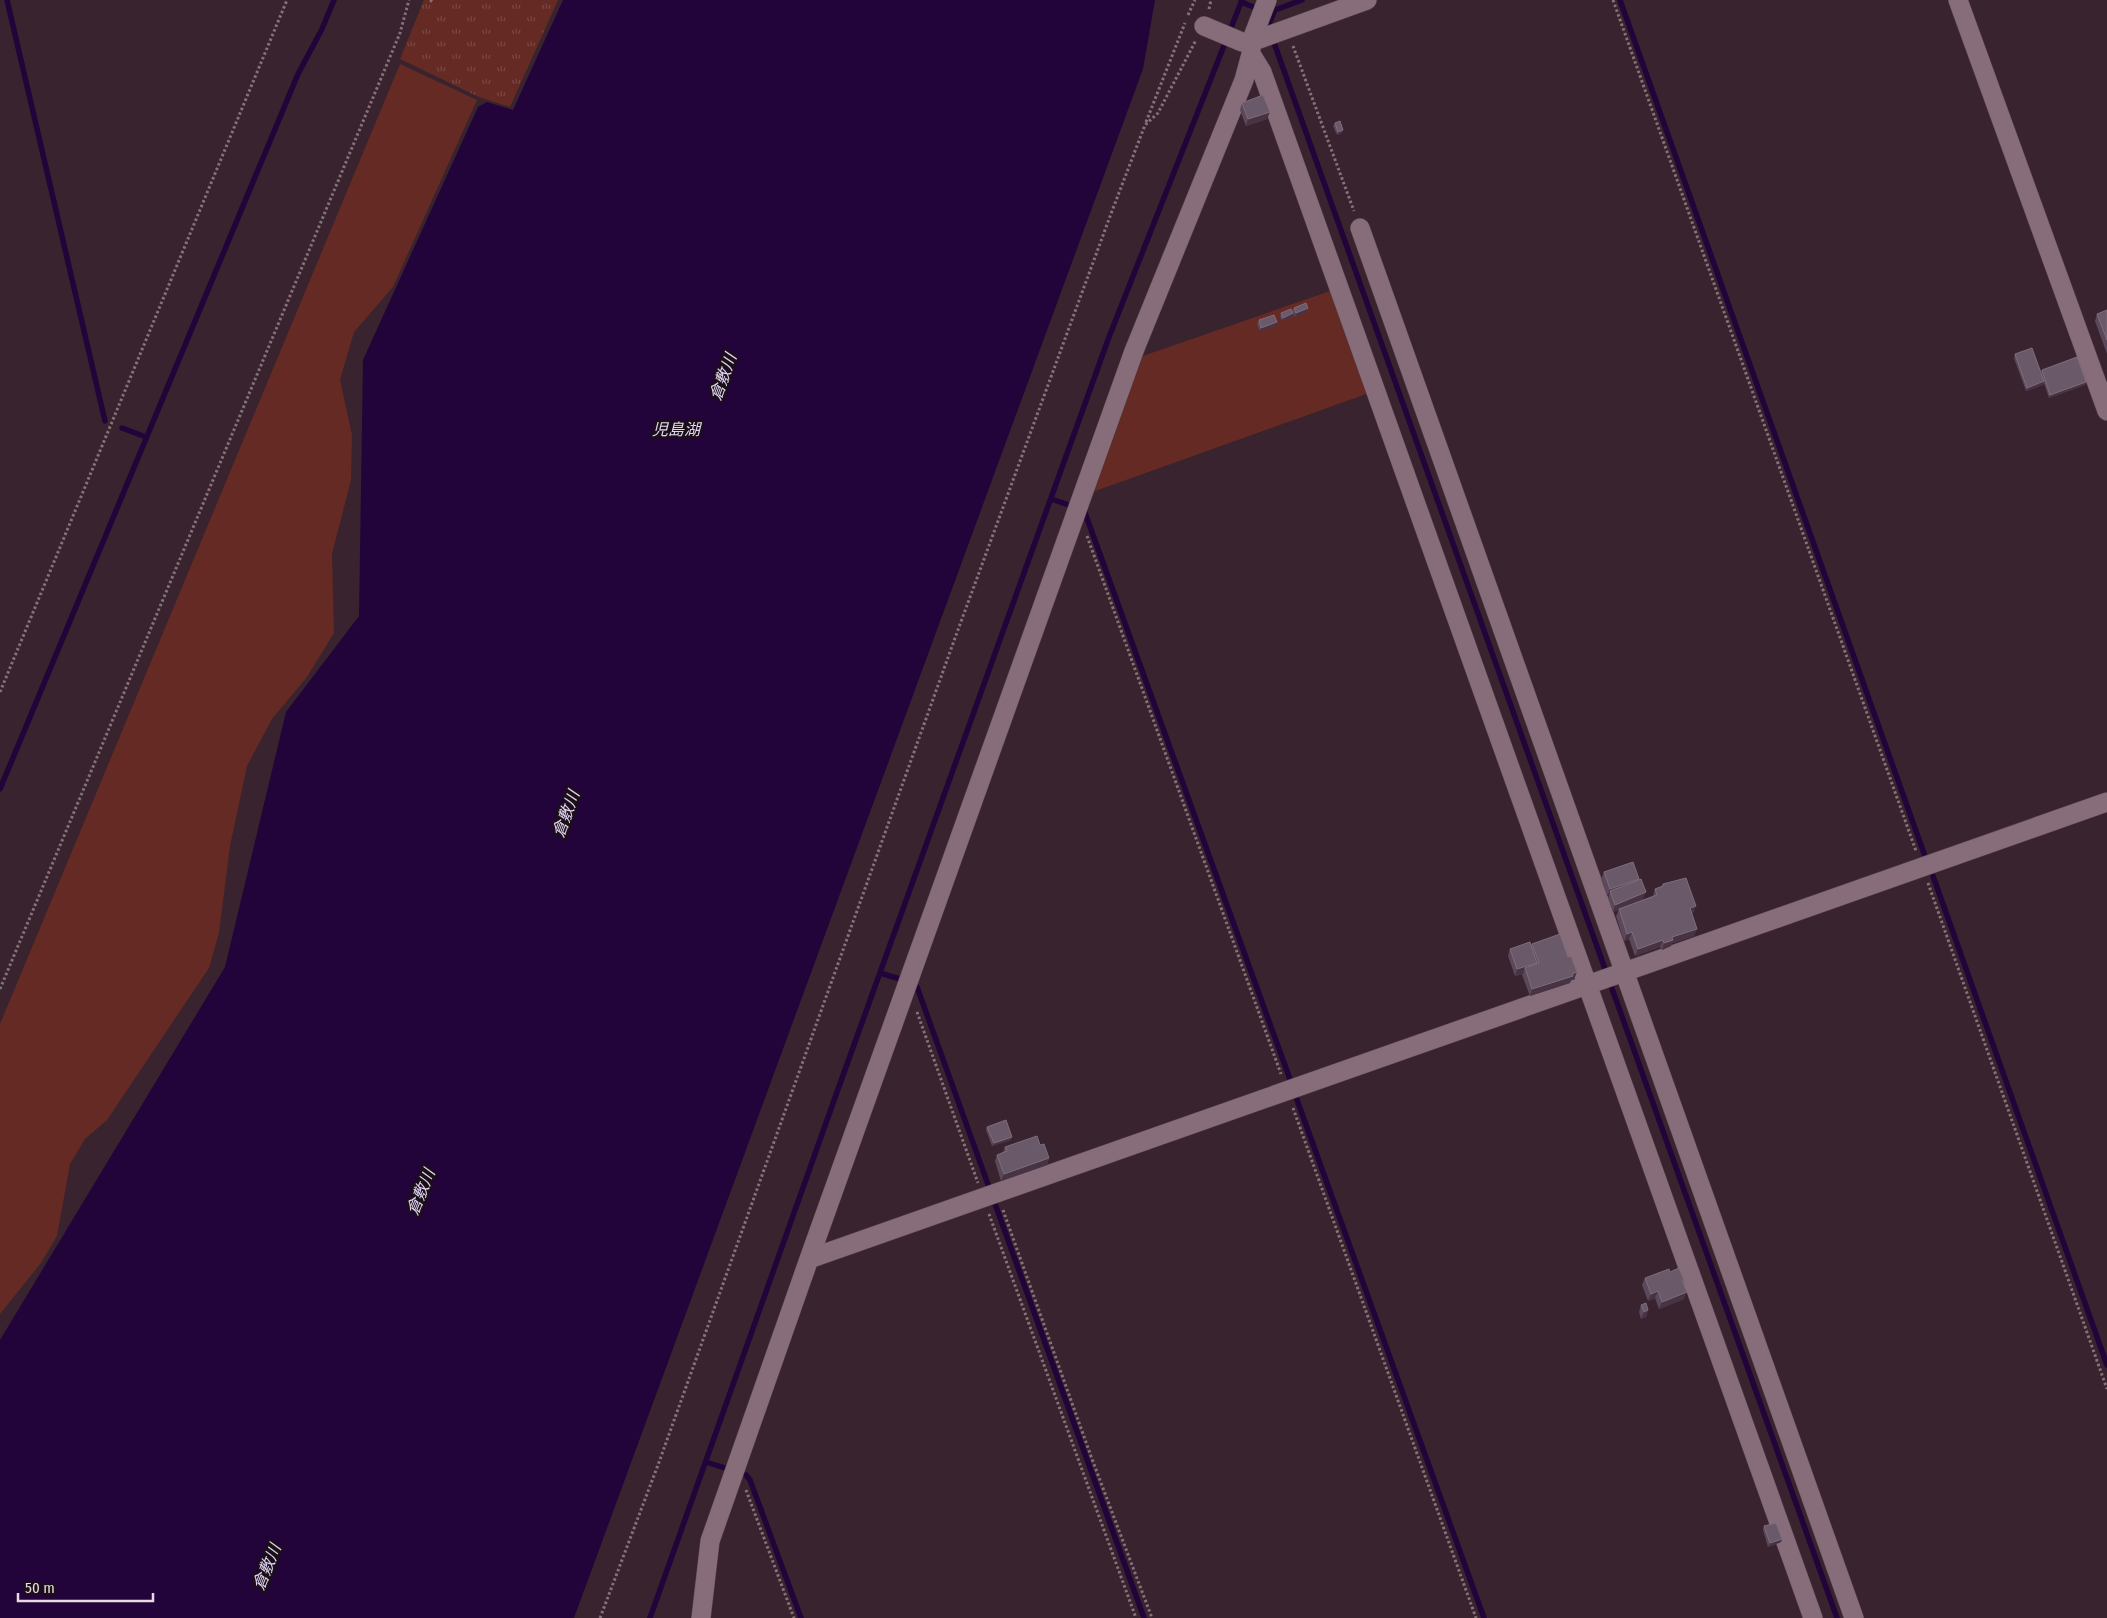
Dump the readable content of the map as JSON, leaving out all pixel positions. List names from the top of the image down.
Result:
{
  "water": ["倉敷川", "児島湖"],
  "scale_bar": "50 m"
}
